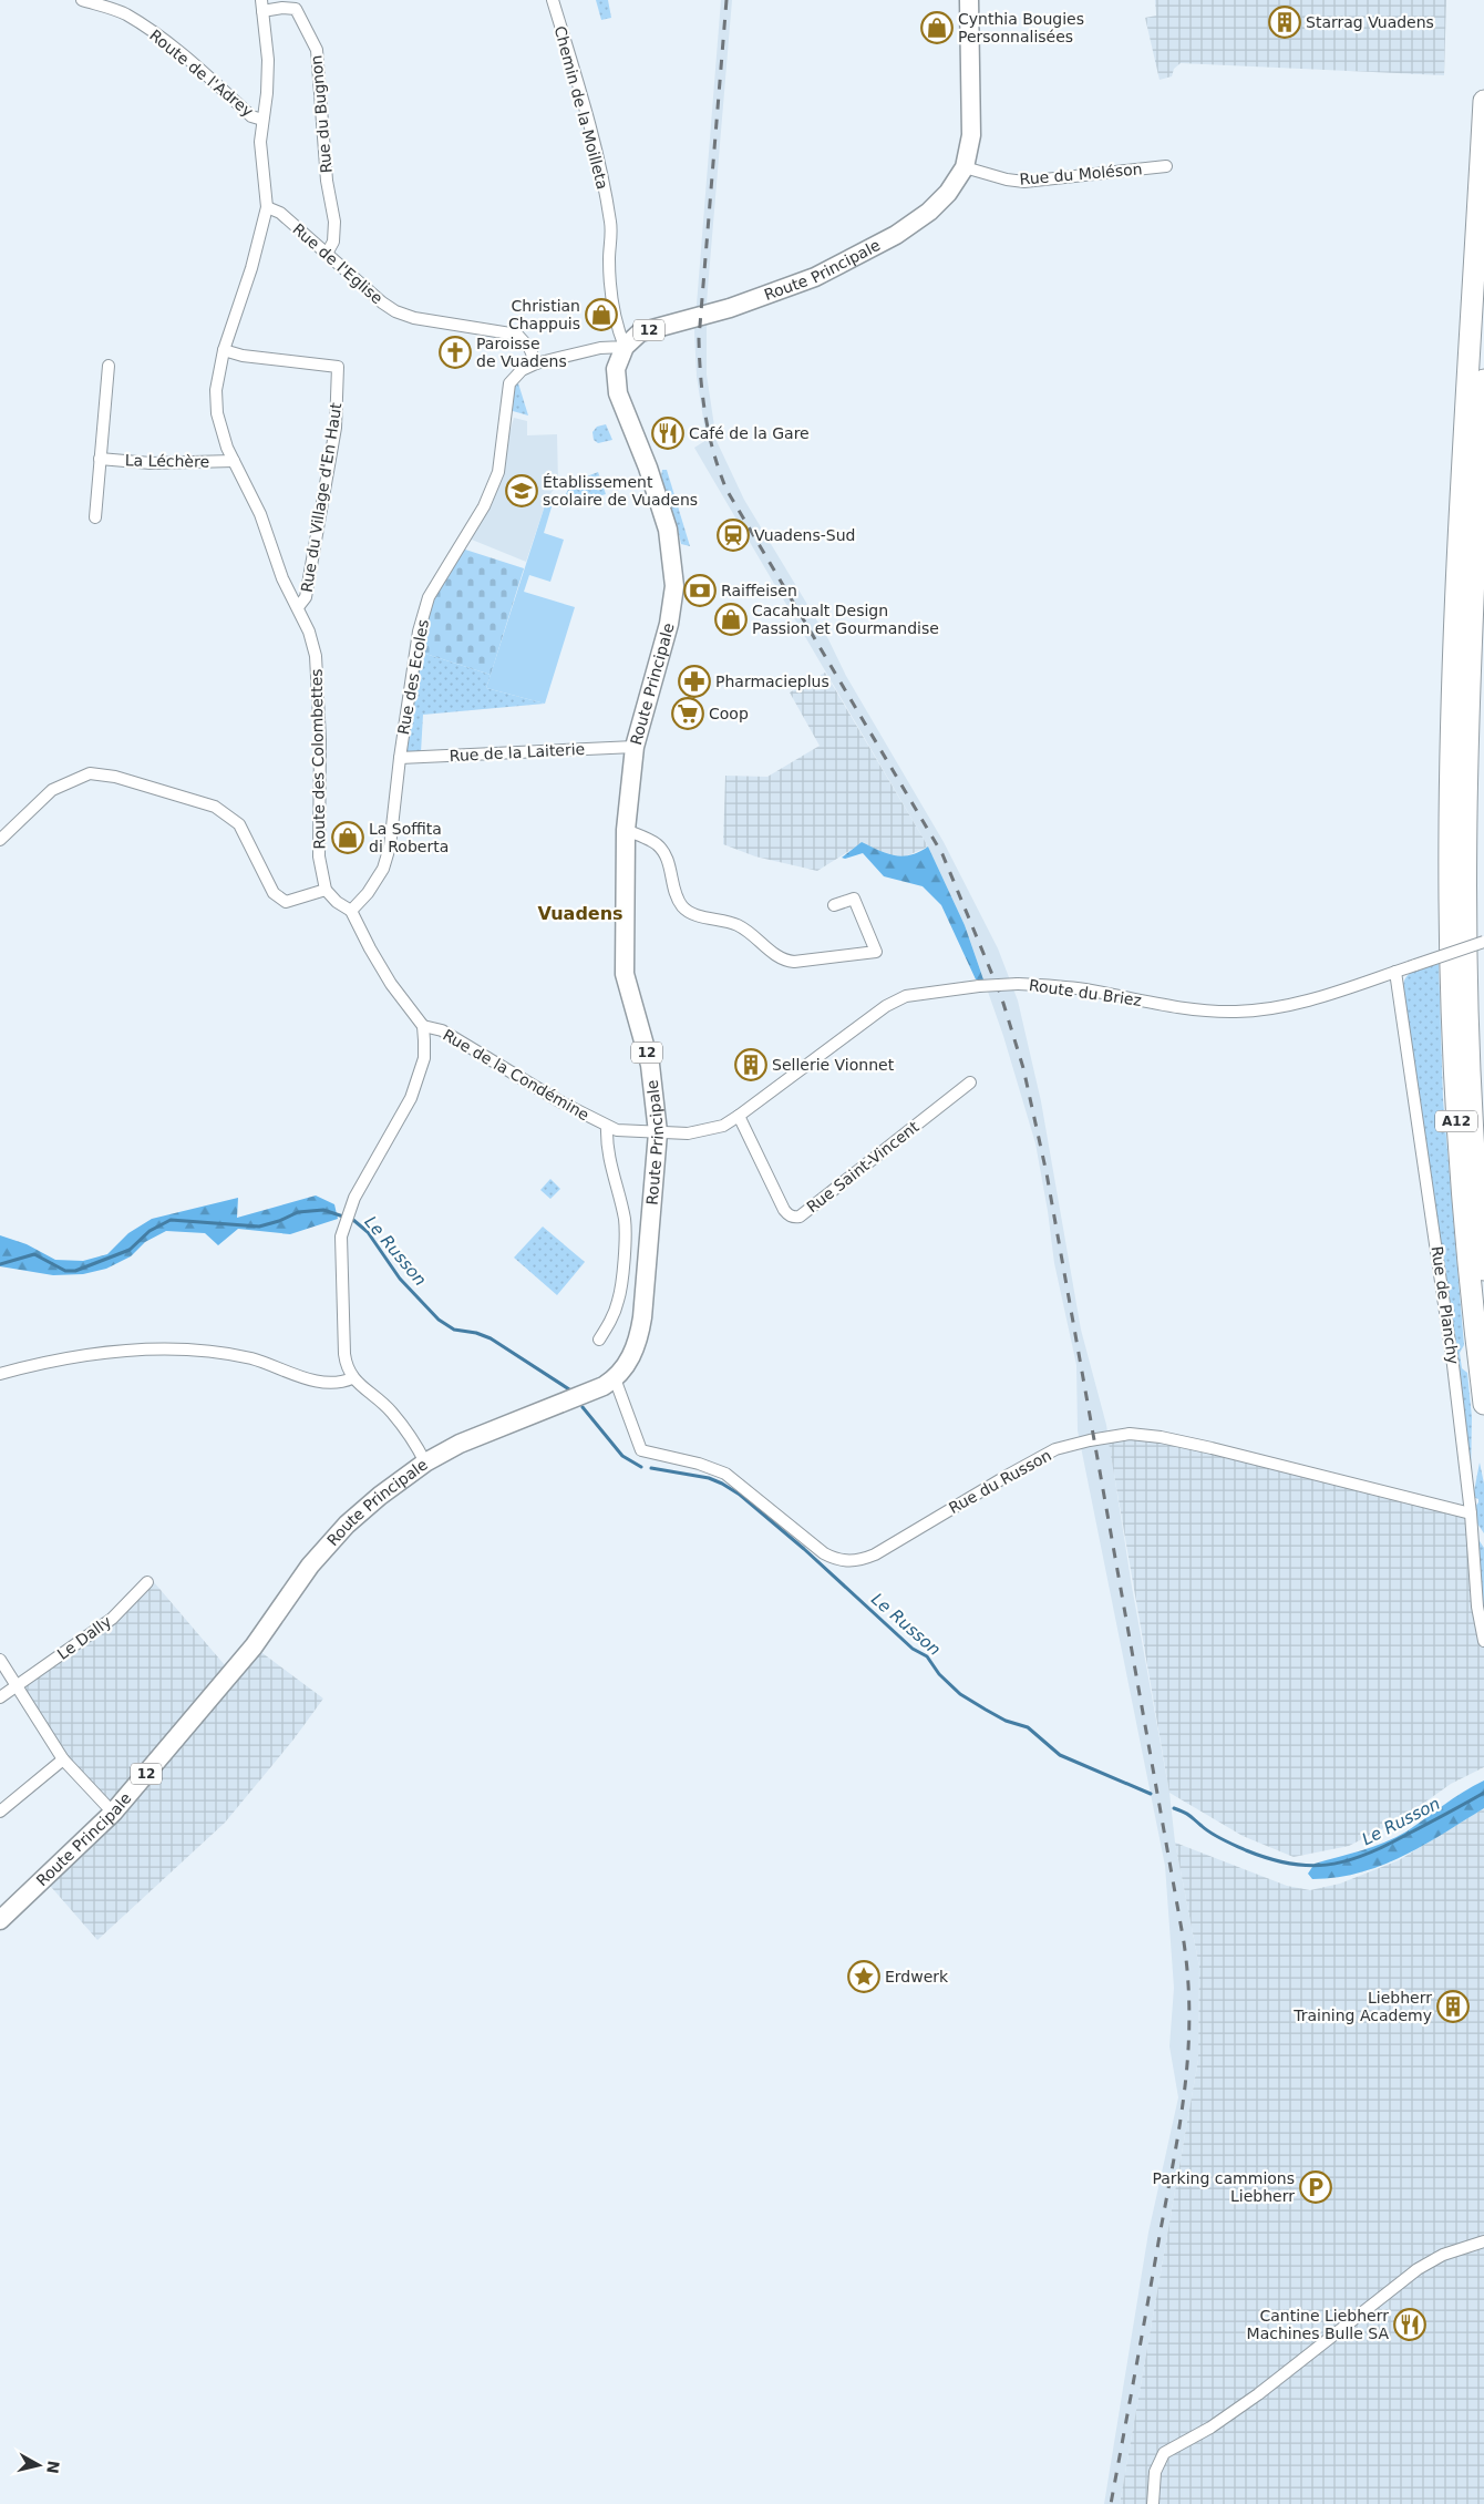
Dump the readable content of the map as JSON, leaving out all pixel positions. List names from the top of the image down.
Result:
{
  "streets": {
    "highway": ["A12"],
    "main road": ["Route Principale", "12"],
    "street": [
      "Route de l'Adrey",
      "Chemin de la Moilleta",
      "Rue du Bugnon",
      "Rue du Moléson",
      "Rue de l'Eglise",
      "La Léchère",
      "Rue du Village d'En Haut",
      "Rue des Ecoles",
      "Rue de la Laiterie",
      "Route des Colombettes",
      "Route du Briez",
      "Rue de la Condémine",
      "Rue Saint-Vincent",
      "Rue de Planchy",
      "Rue du Russon",
      "Le Dally"
    ]
  },
  "crossings": [
    ["Route de l'Adrey", "Route des Colombettes"],
    ["Chemin de la Moilleta", "Route Principale"],
    ["Rue du Bugnon", "Rue de l'Eglise"],
    ["Rue du Bugnon", "Route des Colombettes"],
    ["Rue du Moléson", "Route Principale"],
    ["Rue de l'Eglise", "Rue des Ecoles"],
    ["Rue de l'Eglise", "Route des Colombettes"],
    ["Route Principale", "Rue de la Laiterie"],
    ["Route Principale", "Route du Briez"],
    ["Route Principale", "Rue de la Condémine"],
    ["Route Principale", "Rue du Russon"],
    ["La Léchère", "Route des Colombettes"],
    ["Rue du Village d'En Haut", "Route des Colombettes"],
    ["Rue des Ecoles", "Rue de la Laiterie"],
    ["Route du Briez", "Rue de la Condémine"],
    ["Route du Briez", "Rue Saint-Vincent"],
    ["Route du Briez", "Rue de Planchy"],
    ["Rue de Planchy", "Rue du Russon"]
  ],
  "districts": ["Vuadens"],
  "water": ["Le Russon"],
  "places": {
    "building": ["Starrag Vuadens", "Sellerie Vionnet", "Liebherr Training Academy"],
    "shop": [
      "Cynthia Bougies Personnalisées",
      "Christian Chappuis",
      "Cacahualt Design Passion et Gourmandise",
      "La Soffita di Roberta"
    ],
    "church": ["Paroisse de Vuadens"],
    "restaurant": ["Café de la Gare", "Cantine Liebherr Machines Bulle SA"],
    "school or university": ["Établissement scolaire de Vuadens"],
    "station": ["Vuadens-Sud"],
    "bank": ["Raiffeisen"],
    "pharmacy": ["Pharmacieplus"],
    "supermarket": ["Coop"],
    "place": ["Erdwerk"],
    "parking": ["Parking cammions Liebherr"]
  },
  "north": "right"
}
